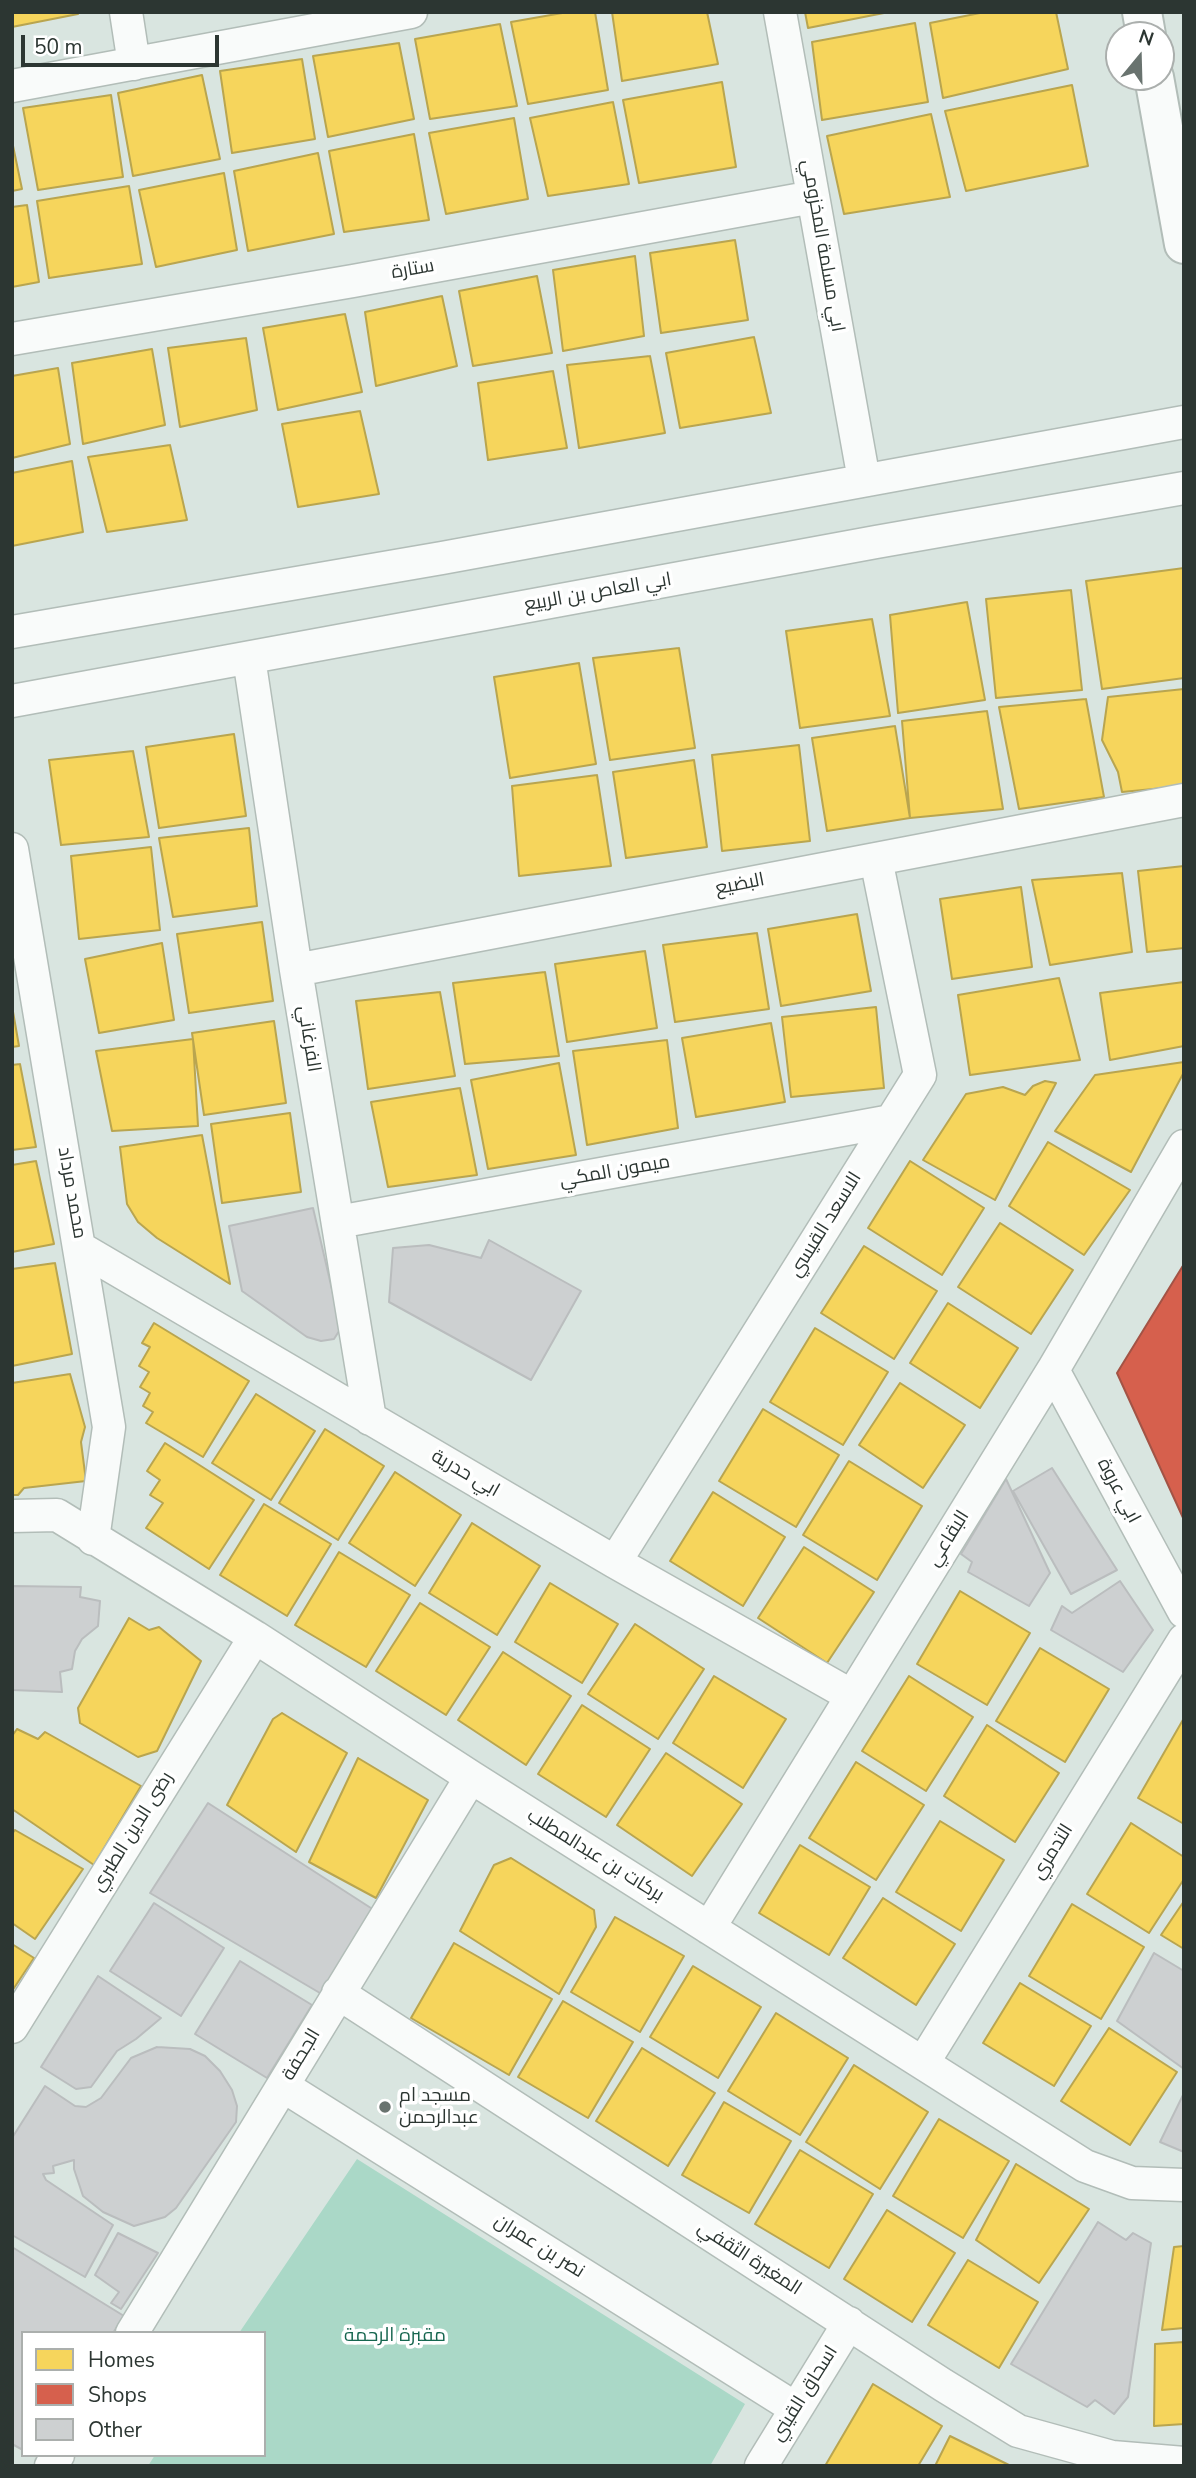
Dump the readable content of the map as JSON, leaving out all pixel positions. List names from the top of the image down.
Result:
{
  "streets": {
    "street": [
      "ابي مسلمة المخزومي",
      "ستارة",
      "ابي العاص بن الربيع",
      "البضيع",
      "الفرغاني",
      "ميمون المكي",
      "محمد مرداد",
      "الاسعد القيسي",
      "ابي حدرية",
      "ابي عروة",
      "البقاعي",
      "رضى الدين الطبري",
      "التدمري",
      "بركات بن عبدالمطلب",
      "الجحفة",
      "نصر بن عمران",
      "المغيرة الثقفي",
      "اسحاق القيني"
    ]
  },
  "crossings": [
    ["ابي مسلمة المخزومي", "ستارة"],
    ["ابي العاص بن الربيع", "الفرغاني"],
    ["البضيع", "الفرغاني"],
    ["البضيع", "الاسعد القيسي"],
    ["الفرغاني", "ميمون المكي"],
    ["الفرغاني", "ابي حدرية"],
    ["ميمون المكي", "الاسعد القيسي"],
    ["محمد مرداد", "ابي حدرية"],
    ["محمد مرداد", "بركات بن عبدالمطلب"],
    ["الاسعد القيسي", "ابي حدرية"],
    ["ابي حدرية", "البقاعي"],
    ["ابي عروة", "البقاعي"],
    ["البقاعي", "بركات بن عبدالمطلب"],
    ["رضى الدين الطبري", "بركات بن عبدالمطلب"],
    ["التدمري", "بركات بن عبدالمطلب"],
    ["بركات بن عبدالمطلب", "الجحفة"],
    ["الجحفة", "نصر بن عمران"],
    ["الجحفة", "المغيرة الثقفي"],
    ["نصر بن عمران", "اسحاق القيني"],
    ["المغيرة الثقفي", "اسحاق القيني"]
  ],
  "parks": ["مقبرة الرحمة"],
  "places": ["مسجد ام عبدالرحمن"],
  "legend": ["Homes", "Shops", "Other"],
  "scale_bar": "50 m",
  "north": "top"
}
